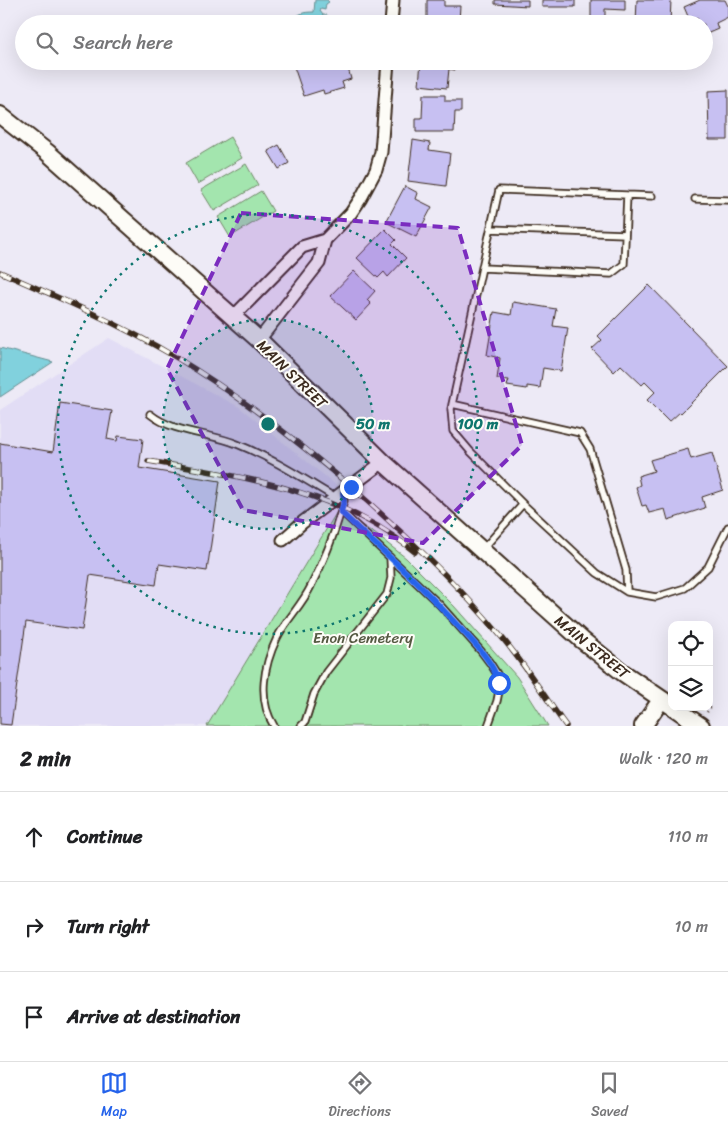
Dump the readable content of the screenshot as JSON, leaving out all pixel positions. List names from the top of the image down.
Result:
{
  "streets": {
    "main road": ["MAIN STREET"]
  },
  "parks": ["Enon Cemetery"],
  "page": {
    "search": "Search here",
    "heading": ["2 min", "Walk · 120 m"],
    "list": [
      ["Continue", "110 m"],
      ["Turn right", "10 m"],
      "Arrive at destination"
    ],
    "nav": ["Map", "Directions", "Saved"]
  },
  "rings": ["50 m", "100 m"]
}
